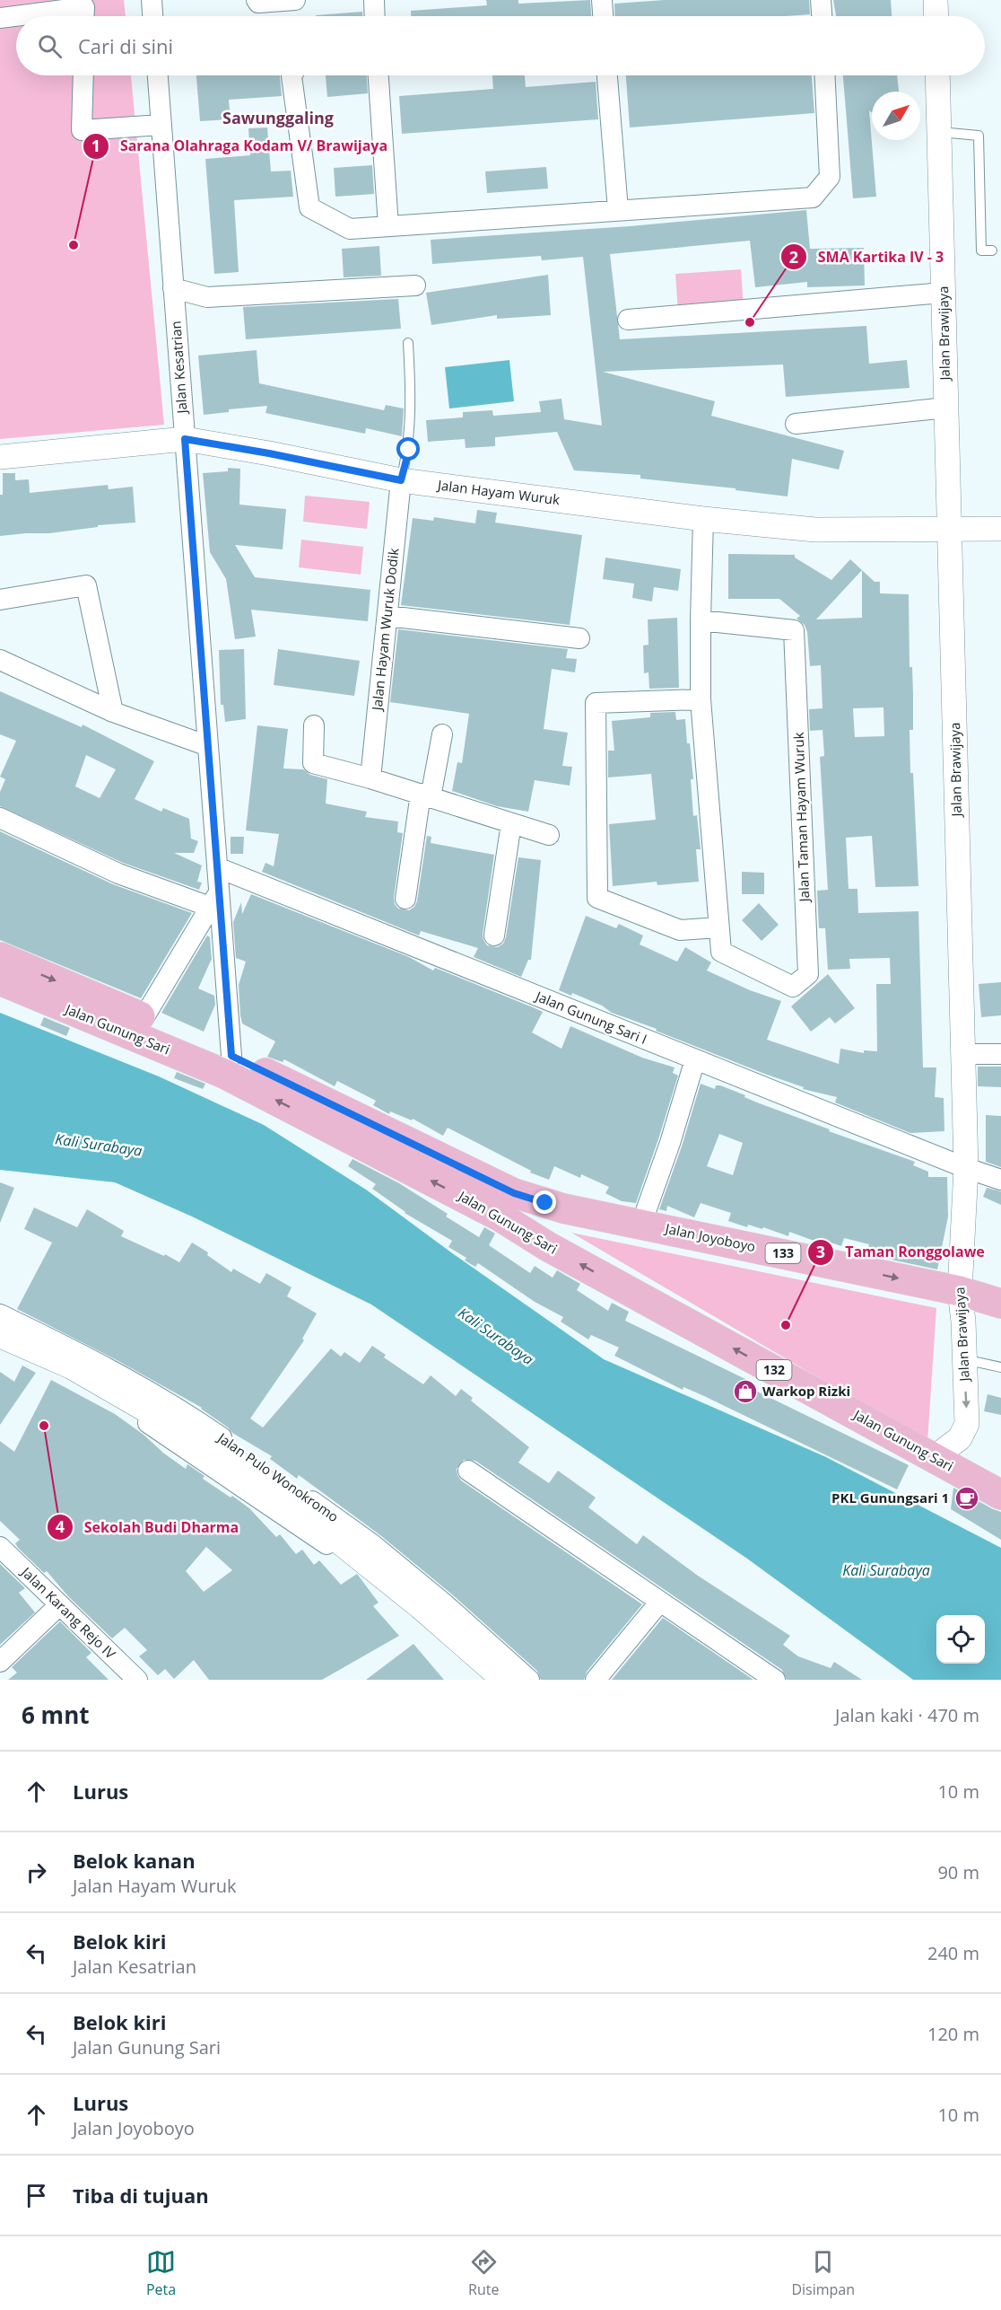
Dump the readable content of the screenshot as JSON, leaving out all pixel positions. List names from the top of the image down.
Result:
{
  "streets": {
    "main road": [
      "Jalan Gunung Sari",
      "Jalan Joyoboyo",
      "133",
      "132",
      "Jalan Pulo Wonokromo"
    ],
    "street": [
      "Jalan Brawijaya",
      "Jalan Kesatrian",
      "Jalan Hayam Wuruk",
      "Jalan Hayam Wuruk Dodik",
      "Jalan Taman Hayam Wuruk",
      "Jalan Gunung Sari I",
      "Jalan Karang Rejo IV"
    ]
  },
  "crossings": [
    ["Jalan Brawijaya", "Jalan Hayam Wuruk"],
    ["Jalan Brawijaya", "Jalan Gunung Sari I"],
    ["Jalan Brawijaya", "Jalan Gunung Sari"],
    ["Jalan Brawijaya", "Jalan Joyoboyo"],
    ["Jalan Kesatrian", "Jalan Hayam Wuruk"],
    ["Jalan Kesatrian", "Jalan Gunung Sari I"],
    ["Jalan Kesatrian", "Jalan Gunung Sari"],
    ["Jalan Hayam Wuruk", "Jalan Hayam Wuruk Dodik"],
    ["Jalan Hayam Wuruk", "Jalan Taman Hayam Wuruk"],
    ["Jalan Gunung Sari", "Jalan Joyoboyo"]
  ],
  "one_way": ["Jalan Joyoboyo"],
  "districts": ["Sawunggaling"],
  "water": ["Kali Surabaya"],
  "places": {
    "other": [
      "Sarana Olahraga Kodam V/ Brawijaya",
      "SMA Kartika IV - 3",
      "Taman Ronggolawe",
      "Sekolah Budi Dharma"
    ],
    "shop": ["Warkop Rizki"],
    "cafe": ["PKL Gunungsari 1"]
  },
  "north": "top right",
  "page": {
    "search": "Cari di sini",
    "heading": ["6 mnt", "Jalan kaki · 470 m"],
    "list": [
      ["Lurus", "10 m"],
      ["Belok kanan", "Jalan Hayam Wuruk", "90 m"],
      ["Belok kiri", "Jalan Kesatrian", "240 m"],
      ["Belok kiri", "Jalan Gunung Sari", "120 m"],
      ["Lurus", "Jalan Joyoboyo", "10 m"],
      "Tiba di tujuan"
    ],
    "nav": ["Peta", "Rute", "Disimpan"]
  }
}
